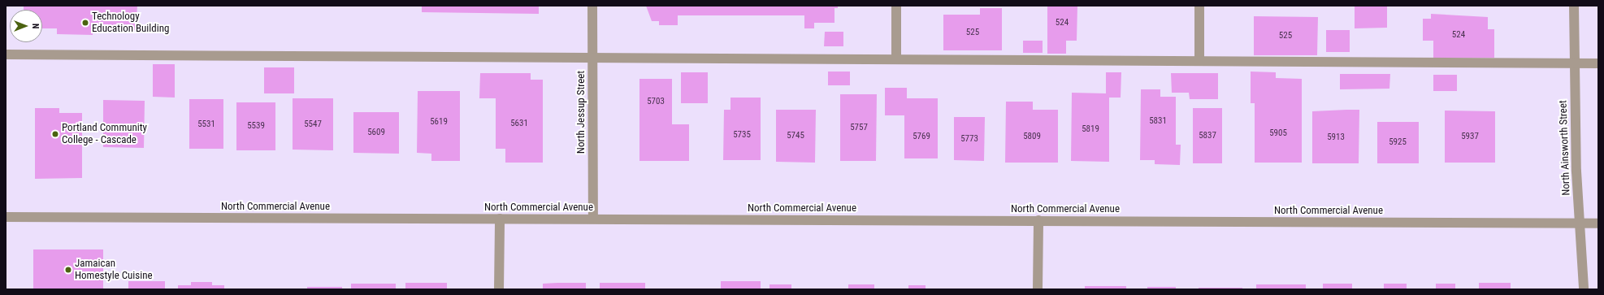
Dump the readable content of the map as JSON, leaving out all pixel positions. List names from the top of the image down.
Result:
{
  "streets": {
    "street": ["North Jessup Street", "North Ainsworth Street", "North Commercial Avenue"]
  },
  "crossings": [
    ["North Jessup Street", "North Commercial Avenue"],
    ["North Ainsworth Street", "North Commercial Avenue"]
  ],
  "places": ["Technology Education Building", "Portland Community College - Cascade", "Jamaican Homestyle Cuisine"],
  "house_numbers": [
    "524",
    "525",
    "524",
    "525",
    "5703",
    "5831",
    "5619",
    "5631",
    "5531",
    "5547",
    "5539",
    "5757",
    "5819",
    "5609",
    "5905",
    "5735",
    "5745",
    "5837",
    "5769",
    "5809",
    "5937",
    "5913",
    "5773",
    "5925"
  ],
  "north": "right"
}
